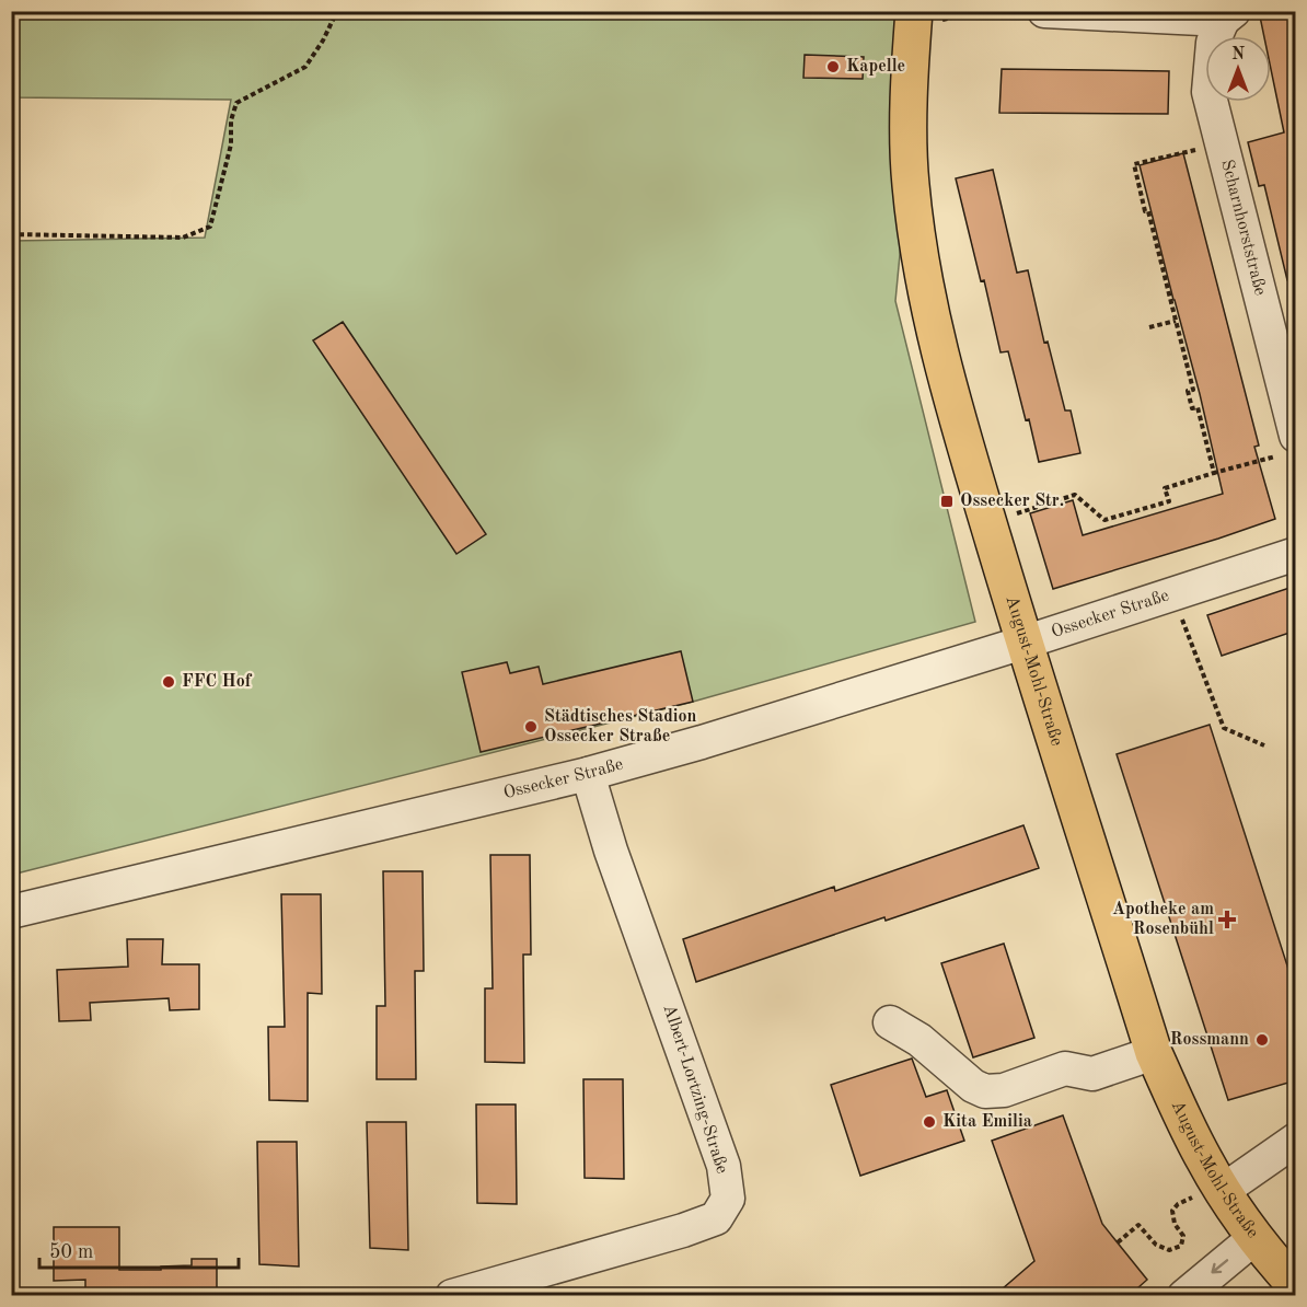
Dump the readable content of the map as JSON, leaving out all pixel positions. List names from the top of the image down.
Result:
{
  "streets": {
    "main road": ["August-Mohl-Straße"],
    "street": ["Scharnhorststraße", "Ossecker Straße", "Albert-Lortzing-Straße"]
  },
  "crossings": [
    ["Ossecker Straße", "August-Mohl-Straße"],
    ["Ossecker Straße", "Albert-Lortzing-Straße"]
  ],
  "places": {
    "other": [
      "Kapelle",
      "FFC Hof",
      "Städtisches Stadion Ossecker Straße",
      "Rossmann",
      "Kita Emilia"
    ],
    "transit": ["Ossecker Str."],
    "health": ["Apotheke am Rosenbühl"]
  },
  "scale_bar": "50 m",
  "north": "top"
}
